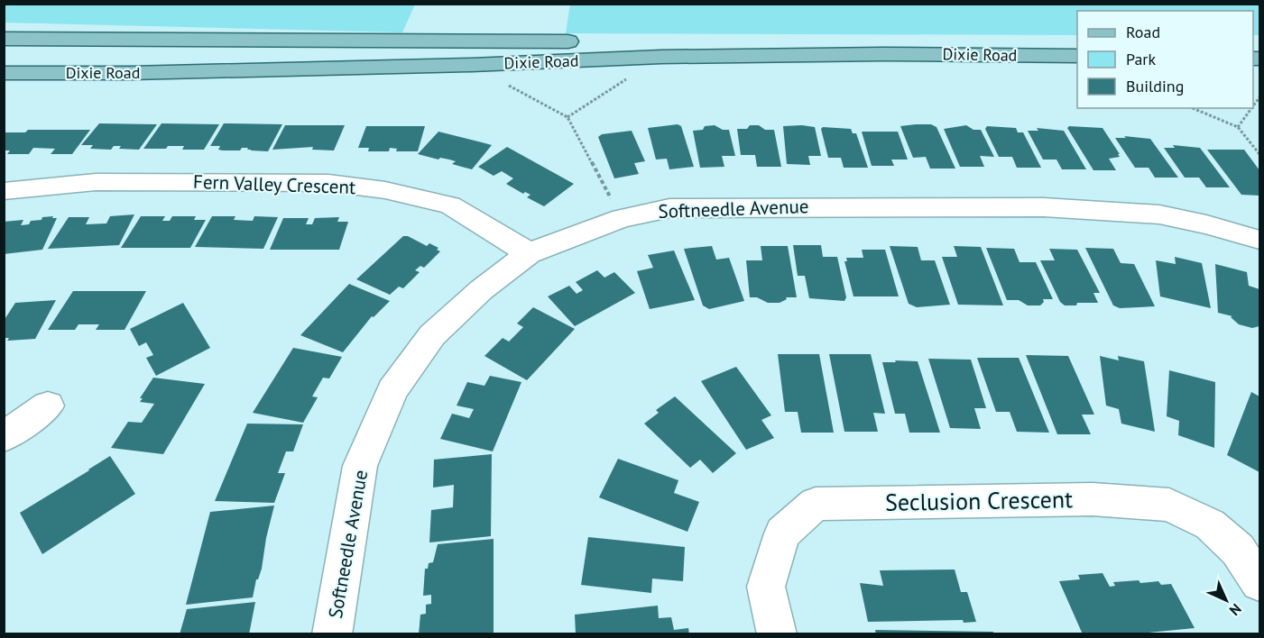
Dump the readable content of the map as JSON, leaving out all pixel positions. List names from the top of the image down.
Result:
{
  "streets": {
    "main road": ["Dixie Road"],
    "street": ["Fern Valley Crescent", "Softneedle Avenue", "Seclusion Crescent"]
  },
  "crossings": [
    ["Fern Valley Crescent", "Softneedle Avenue"]
  ],
  "legend": ["Road", "Park", "Building"],
  "north": "bottom right"
}
